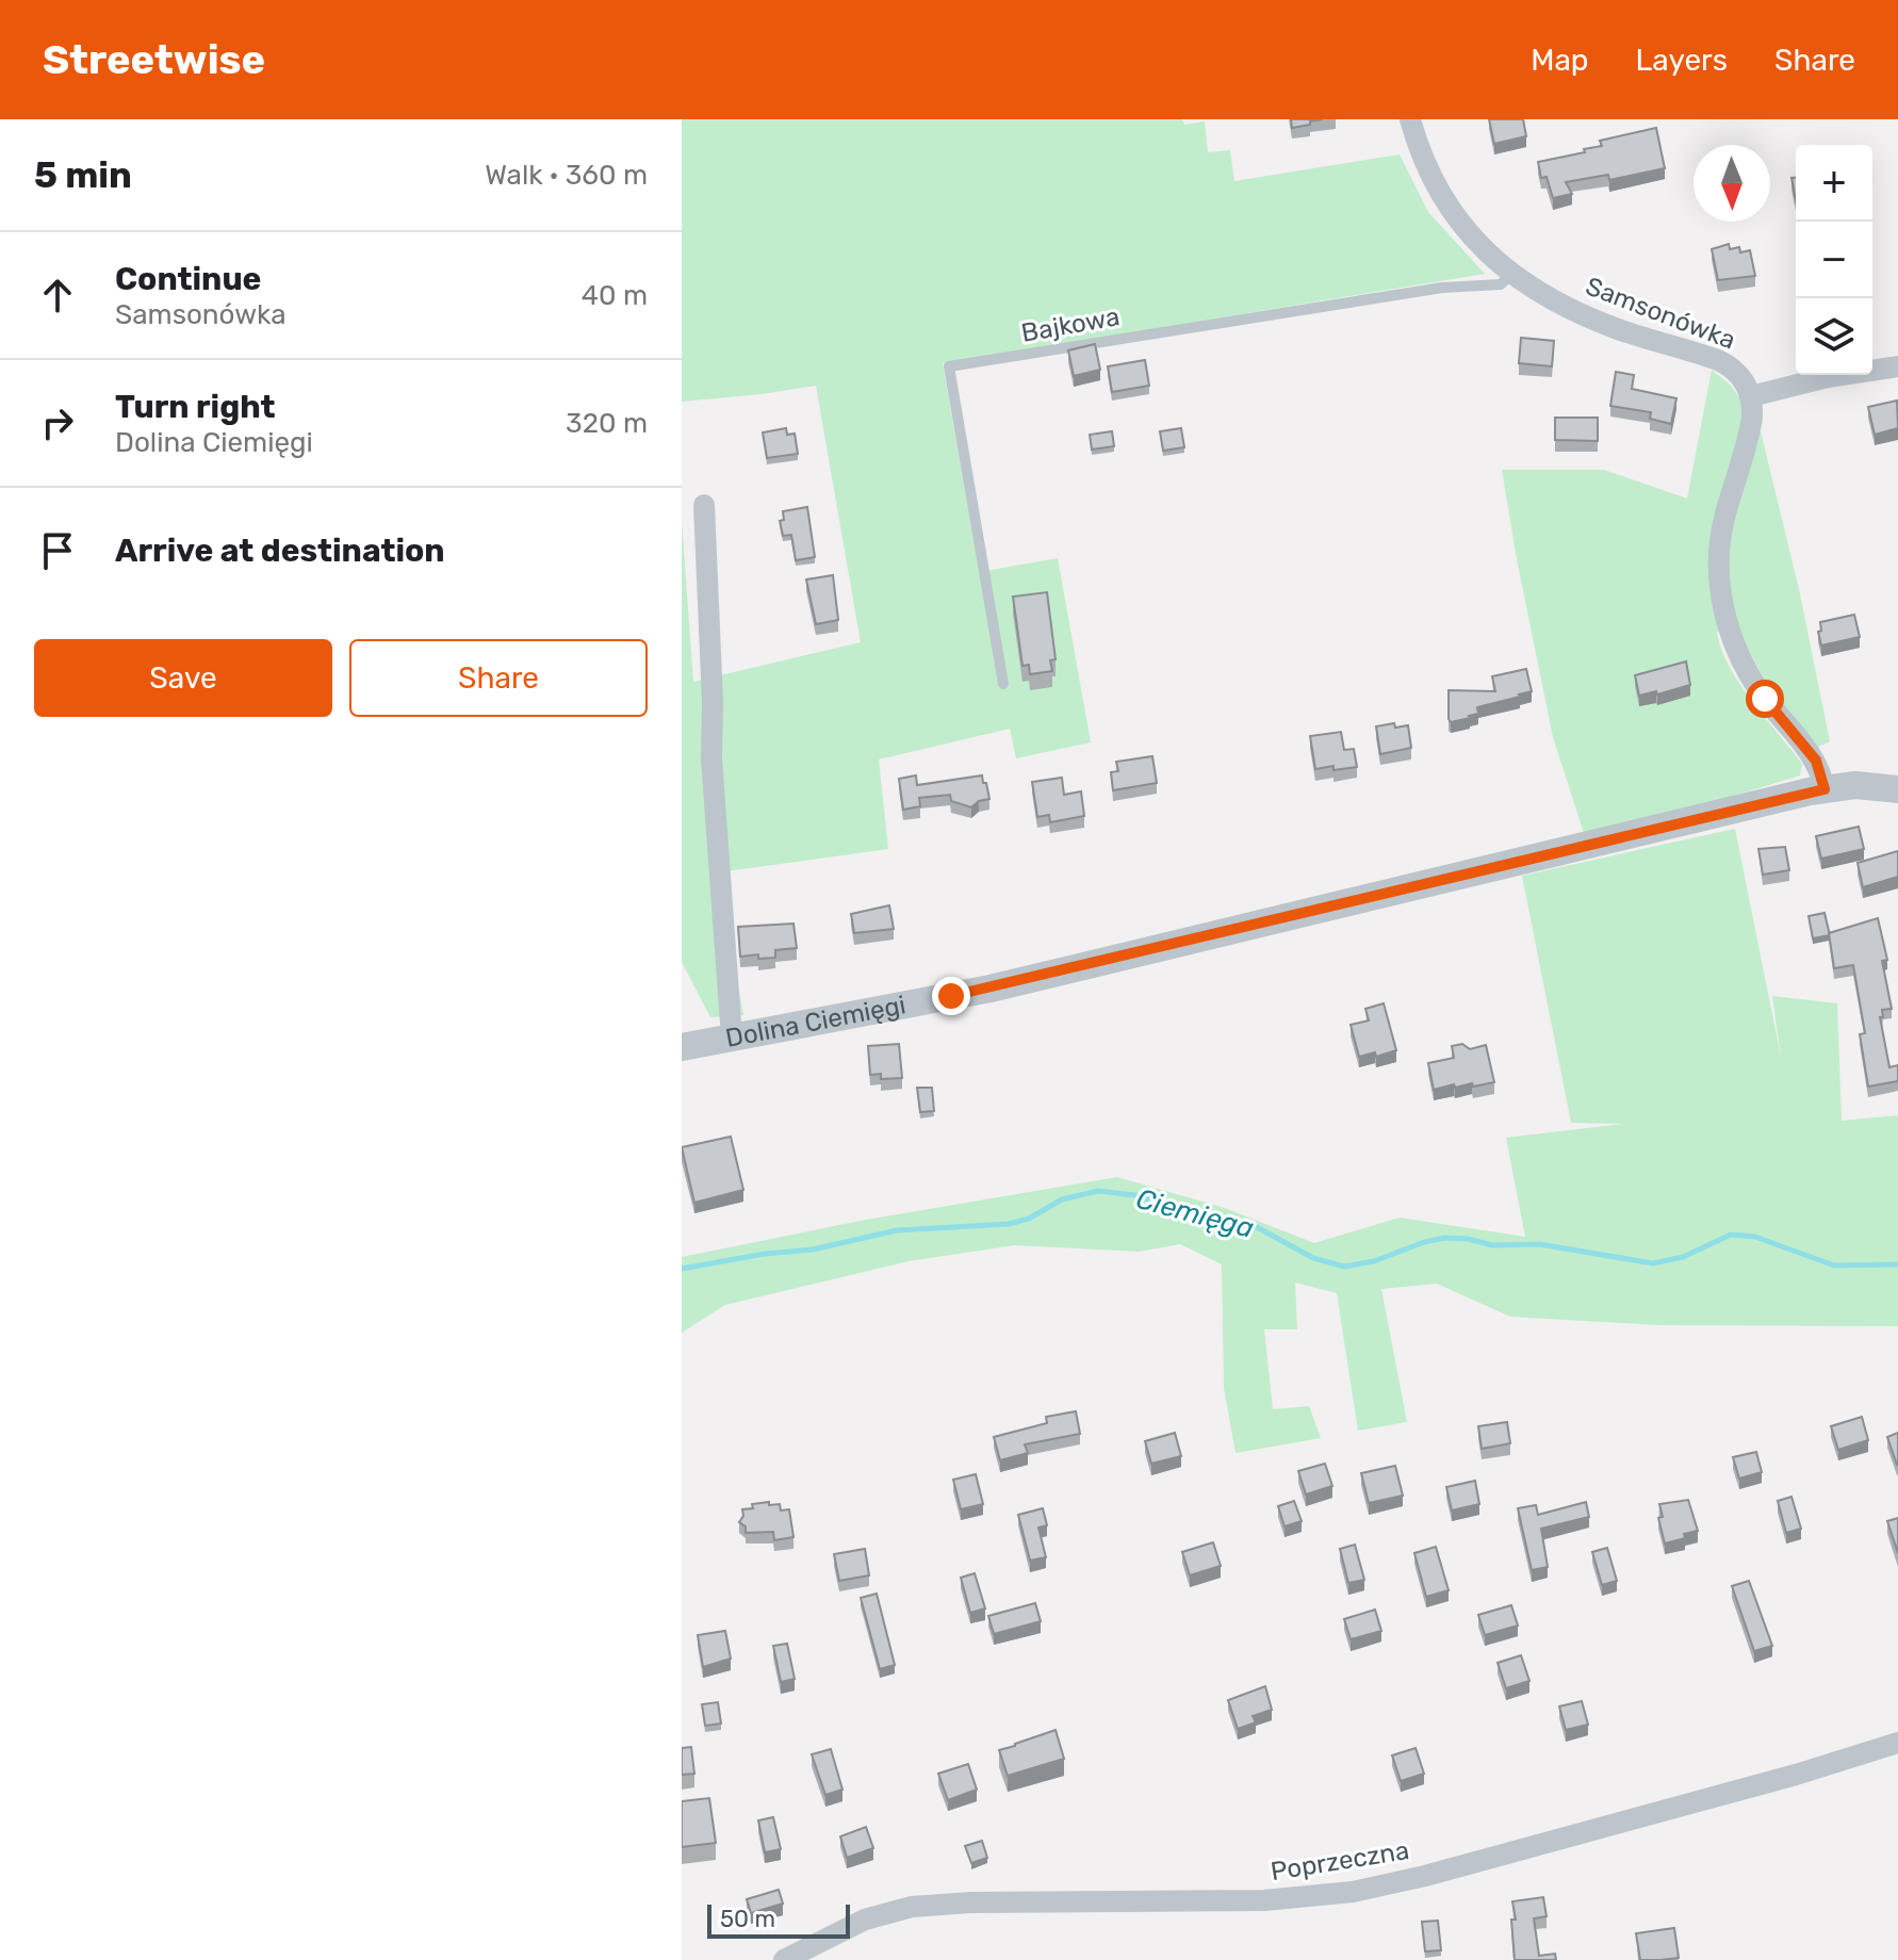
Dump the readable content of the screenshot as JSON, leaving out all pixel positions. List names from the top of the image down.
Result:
{
  "streets": {
    "street": ["Samsonówka", "Dolina Ciemięgi", "Poprzeczna"],
    "lane": ["Bajkowa"]
  },
  "crossings": [
    ["Samsonówka", "Bajkowa"]
  ],
  "water": ["Ciemięga"],
  "scale_bar": "50 m",
  "north": "bottom",
  "page": {
    "header": "Streetwise",
    "nav": ["Map", "Layers", "Share"],
    "heading": ["5 min", "Walk · 360 m"],
    "map_buttons": ["+", "−"],
    "list": [
      ["Continue", "Samsonówka", "40 m"],
      ["Turn right", "Dolina Ciemięgi", "320 m"],
      "Arrive at destination"
    ],
    "buttons": ["Save", "Share"],
    "scale": "50 m"
  }
}
